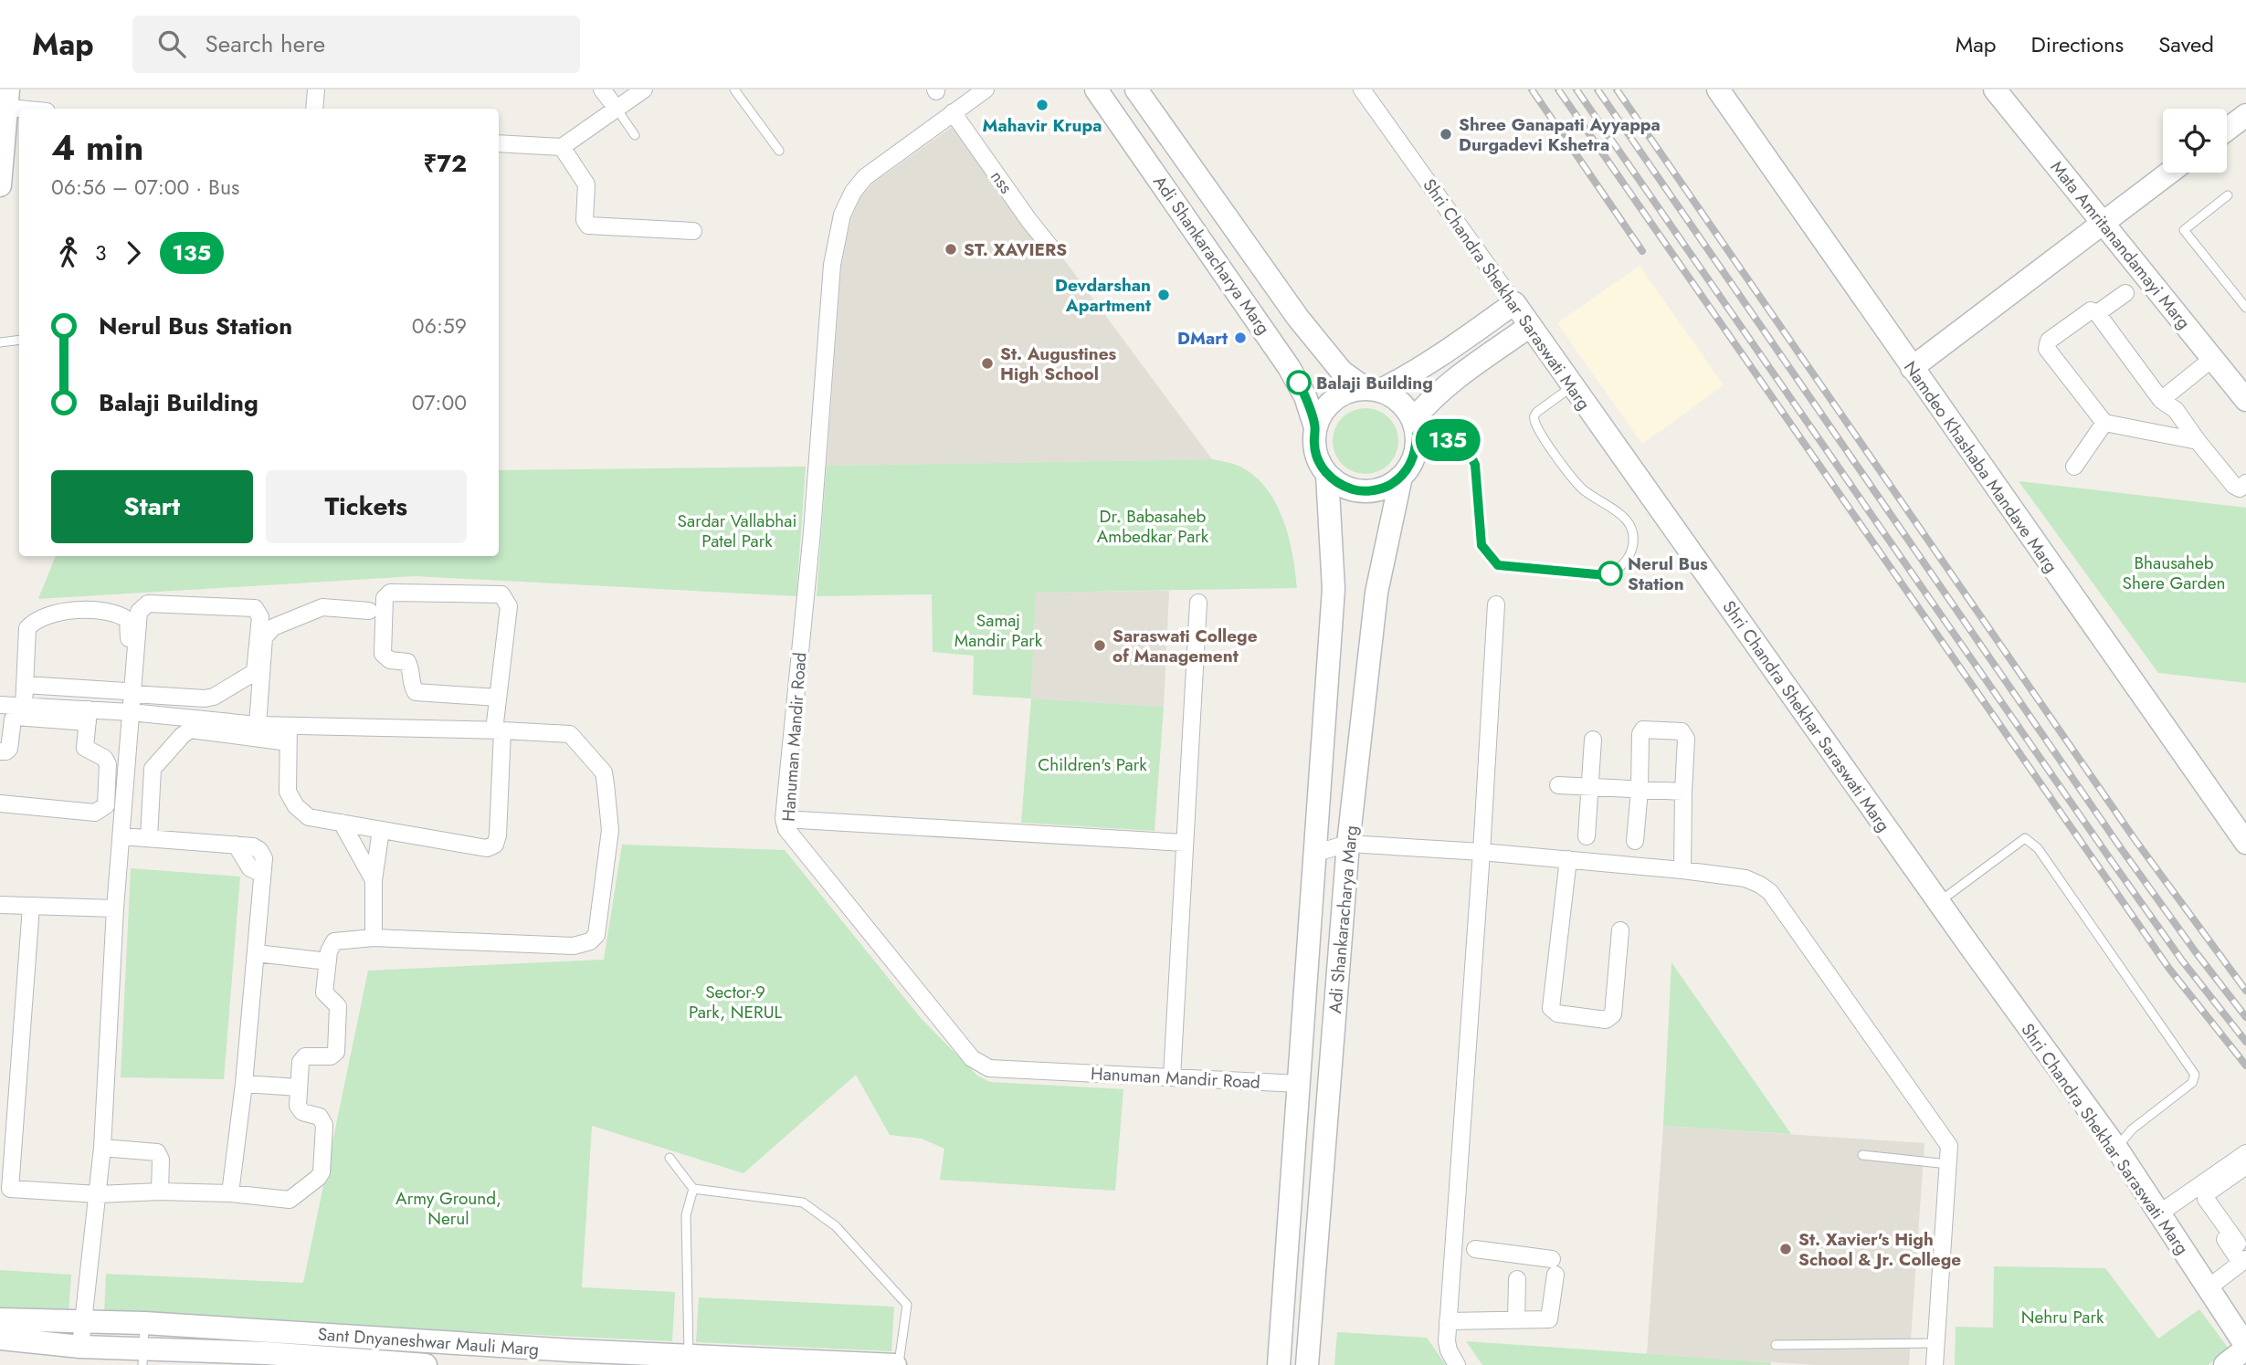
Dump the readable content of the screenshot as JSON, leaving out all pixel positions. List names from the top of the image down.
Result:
{
  "streets": {
    "street": [
      "nss",
      "Mata Amritanandamayi Marg",
      "Adi Shankaracharya Marg",
      "Shri Chandra Shekhar Saraswati Marg",
      "Namdeo Khashaba Mandave Marg",
      "Hanuman Mandir Road",
      "Sant Dnyaneshwar Mauli Marg"
    ]
  },
  "crossings": [
    ["nss", "Hanuman Mandir Road"],
    ["Adi Shankaracharya Marg", "Hanuman Mandir Road"]
  ],
  "parks": [
    "Dr. Babasaheb Ambedkar Park",
    "Sardar Vallabhai Patel Park",
    "Bhausaheb Shere Garden",
    "Samaj Mandir Park",
    "Children's Park",
    "Sector-9 Park, NERUL",
    "Army Ground, Nerul",
    "Nehru Park"
  ],
  "places": [
    "Mahavir Krupa",
    "Shree Ganapati Ayyappa Durgadevi Kshetra",
    "ST. XAVIERS",
    "Devdarshan Apartment",
    "DMart",
    "St. Augustines High School",
    "Balaji Building",
    "Nerul Bus Station",
    "Saraswati College of Management",
    "St. Xavier's High School & Jr. College"
  ],
  "lines": ["bus line 135"],
  "page": {
    "header": "Map",
    "search": "Search here",
    "nav": ["Map", "Directions", "Saved"],
    "on_map": "135",
    "heading": ["4 min", "06:56 – 07:00 · Bus", "₹72"],
    "legs": ["3", "135"],
    "list": [
      {
        "name": "Nerul Bus Station",
        "value": "06:59"
      },
      {
        "name": "Balaji Building",
        "value": "07:00"
      }
    ],
    "buttons": ["Start", "Tickets"]
  }
}
